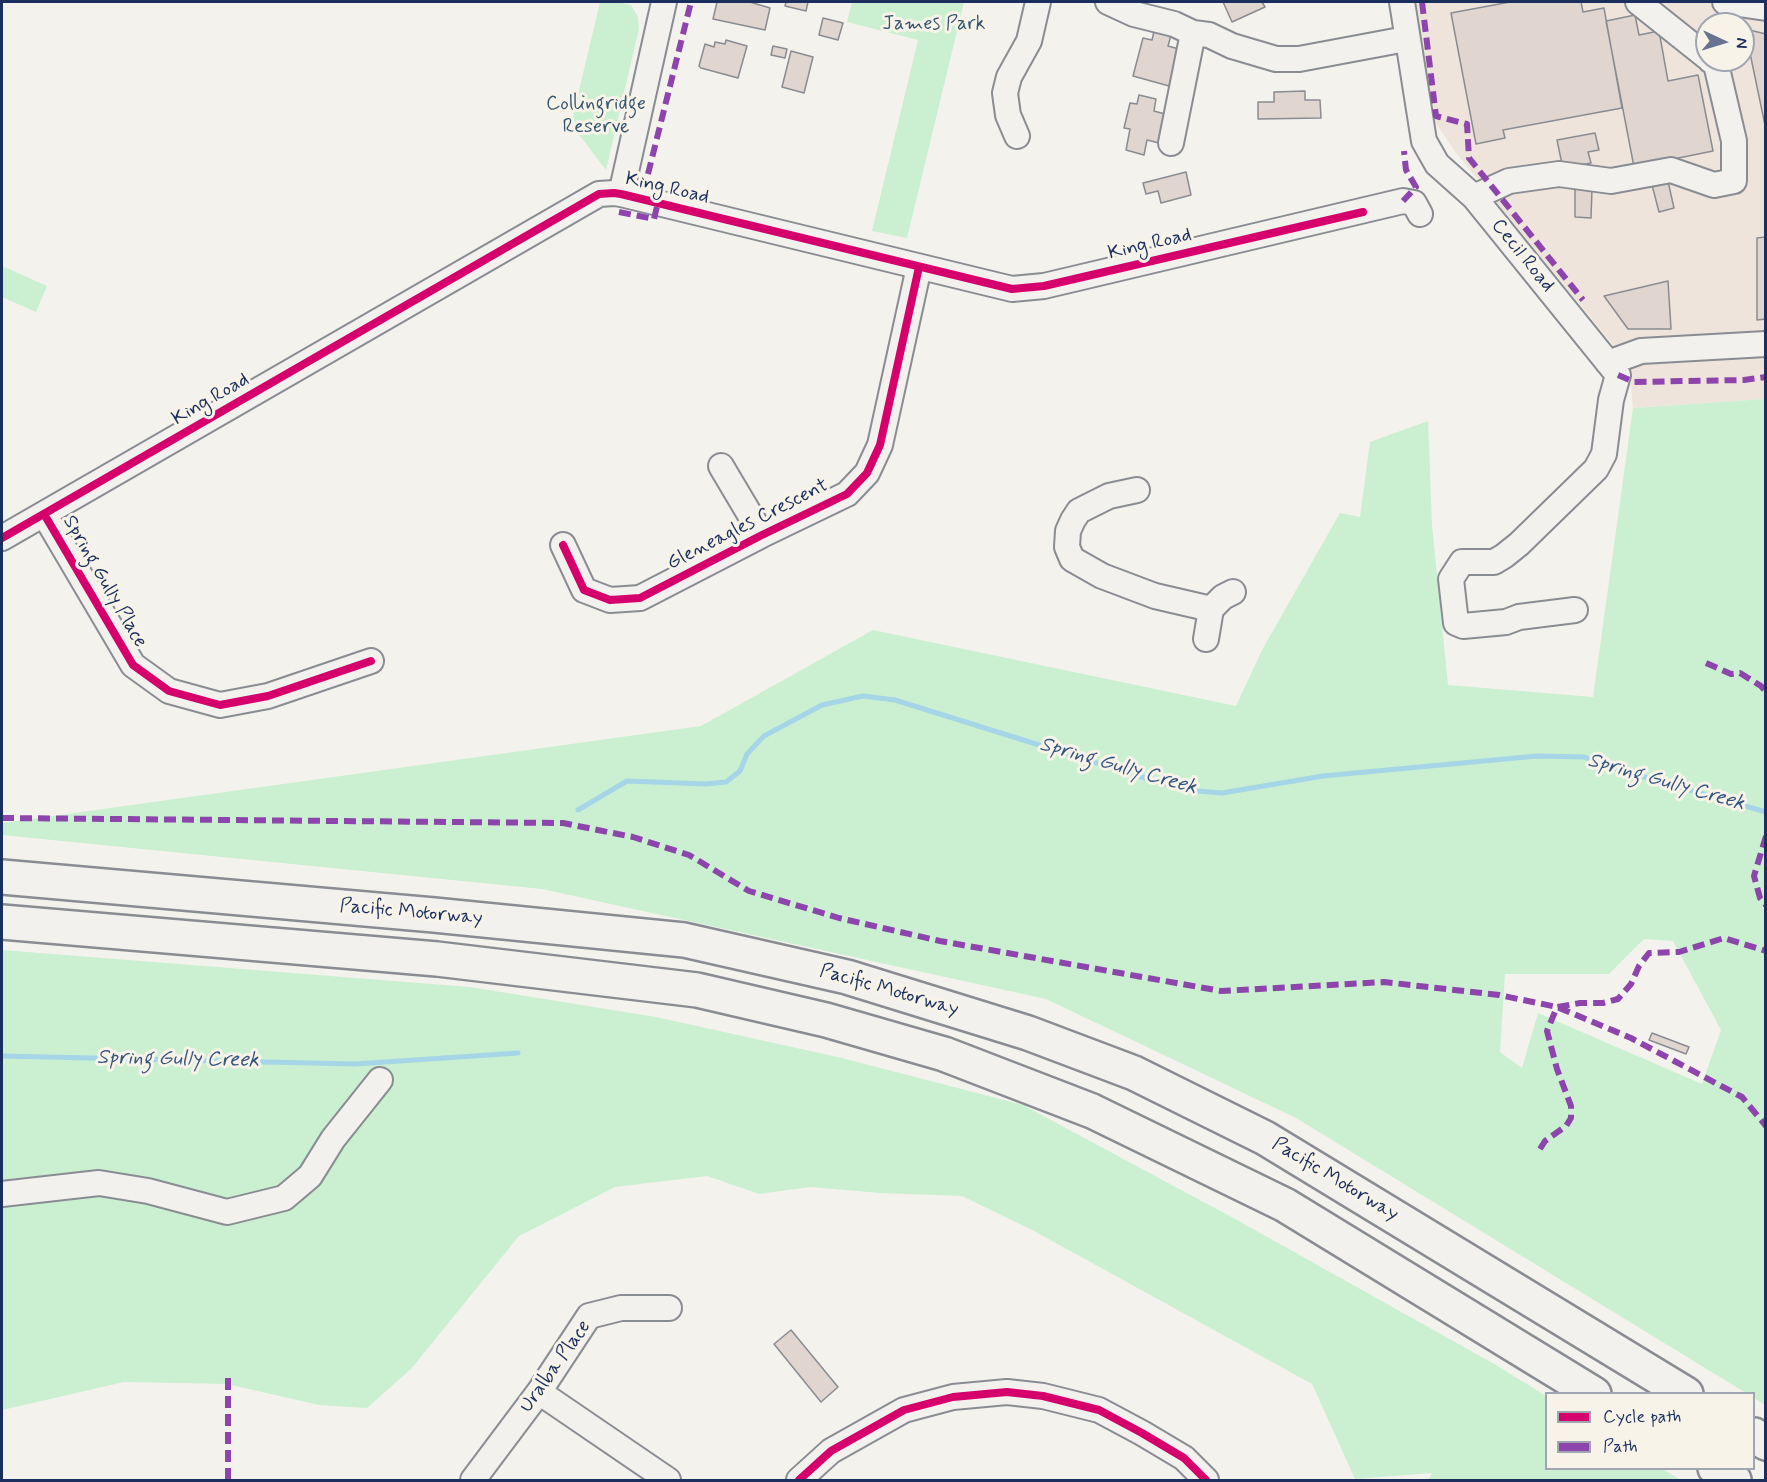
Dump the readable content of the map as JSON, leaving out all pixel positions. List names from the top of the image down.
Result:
{
  "streets": {
    "highway": ["Pacific Motorway"],
    "street": [
      "King Road",
      "Cecil Road",
      "Gleneagles Crescent",
      "Spring Gully Place",
      "Uralba Place"
    ]
  },
  "crossings": [
    ["King Road", "Gleneagles Crescent"],
    ["King Road", "Spring Gully Place"]
  ],
  "water": ["Spring Gully Creek"],
  "parks": ["James Park", "Collingridge Reserve"],
  "legend": ["Cycle path", "Path"],
  "north": "right"
}
